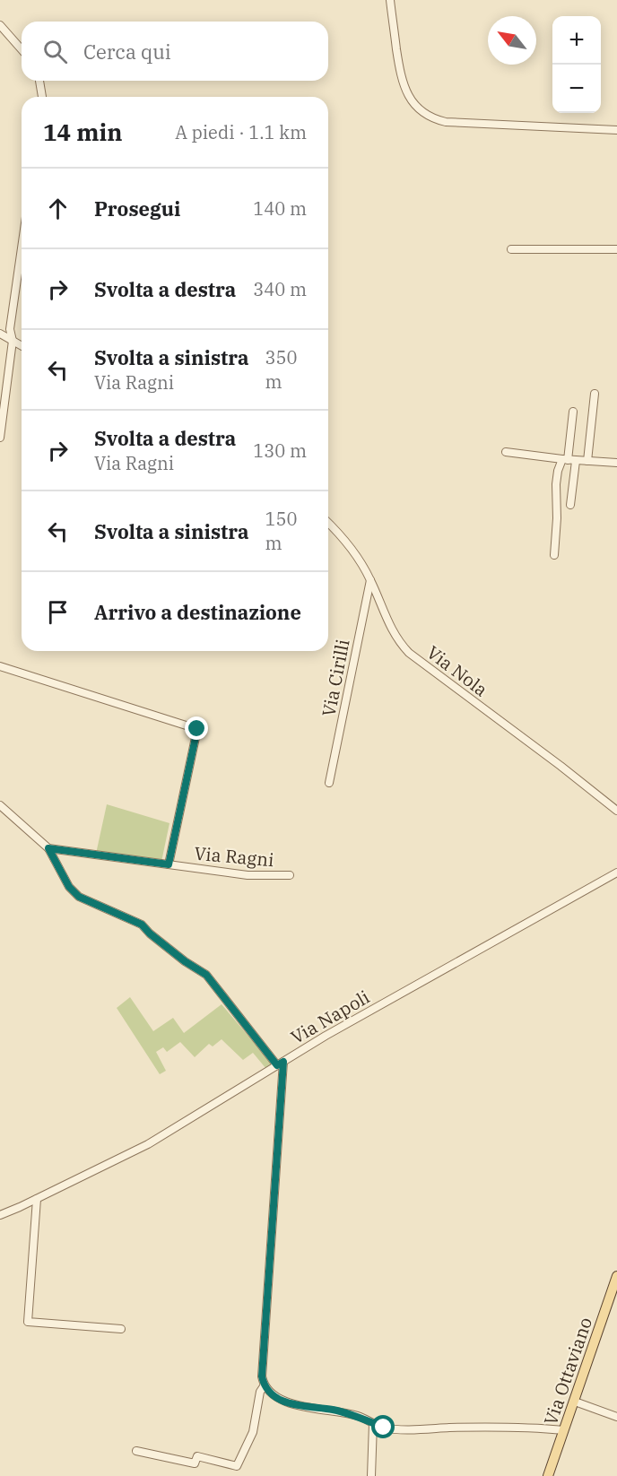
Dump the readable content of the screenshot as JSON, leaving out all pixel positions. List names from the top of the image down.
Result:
{
  "streets": {
    "main road": ["Via Ottaviano"],
    "street": [
      "Via Nola",
      "Via Cirilli",
      "Via Ragni",
      "Via Napoli"
    ]
  },
  "crossings": [
    ["Via Nola", "Via Cirilli"]
  ],
  "north": "top left",
  "page": {
    "map_buttons": ["+", "−"],
    "search": "Cerca qui",
    "heading": ["14 min", "A piedi · 1.1 km"],
    "list": [
      ["Prosegui", "140 m"],
      ["Svolta a destra", "340 m"],
      ["Svolta a sinistra", "Via Ragni", "350 m"],
      ["Svolta a destra", "Via Ragni", "130 m"],
      ["Svolta a sinistra", "150 m"],
      "Arrivo a destinazione"
    ]
  }
}
